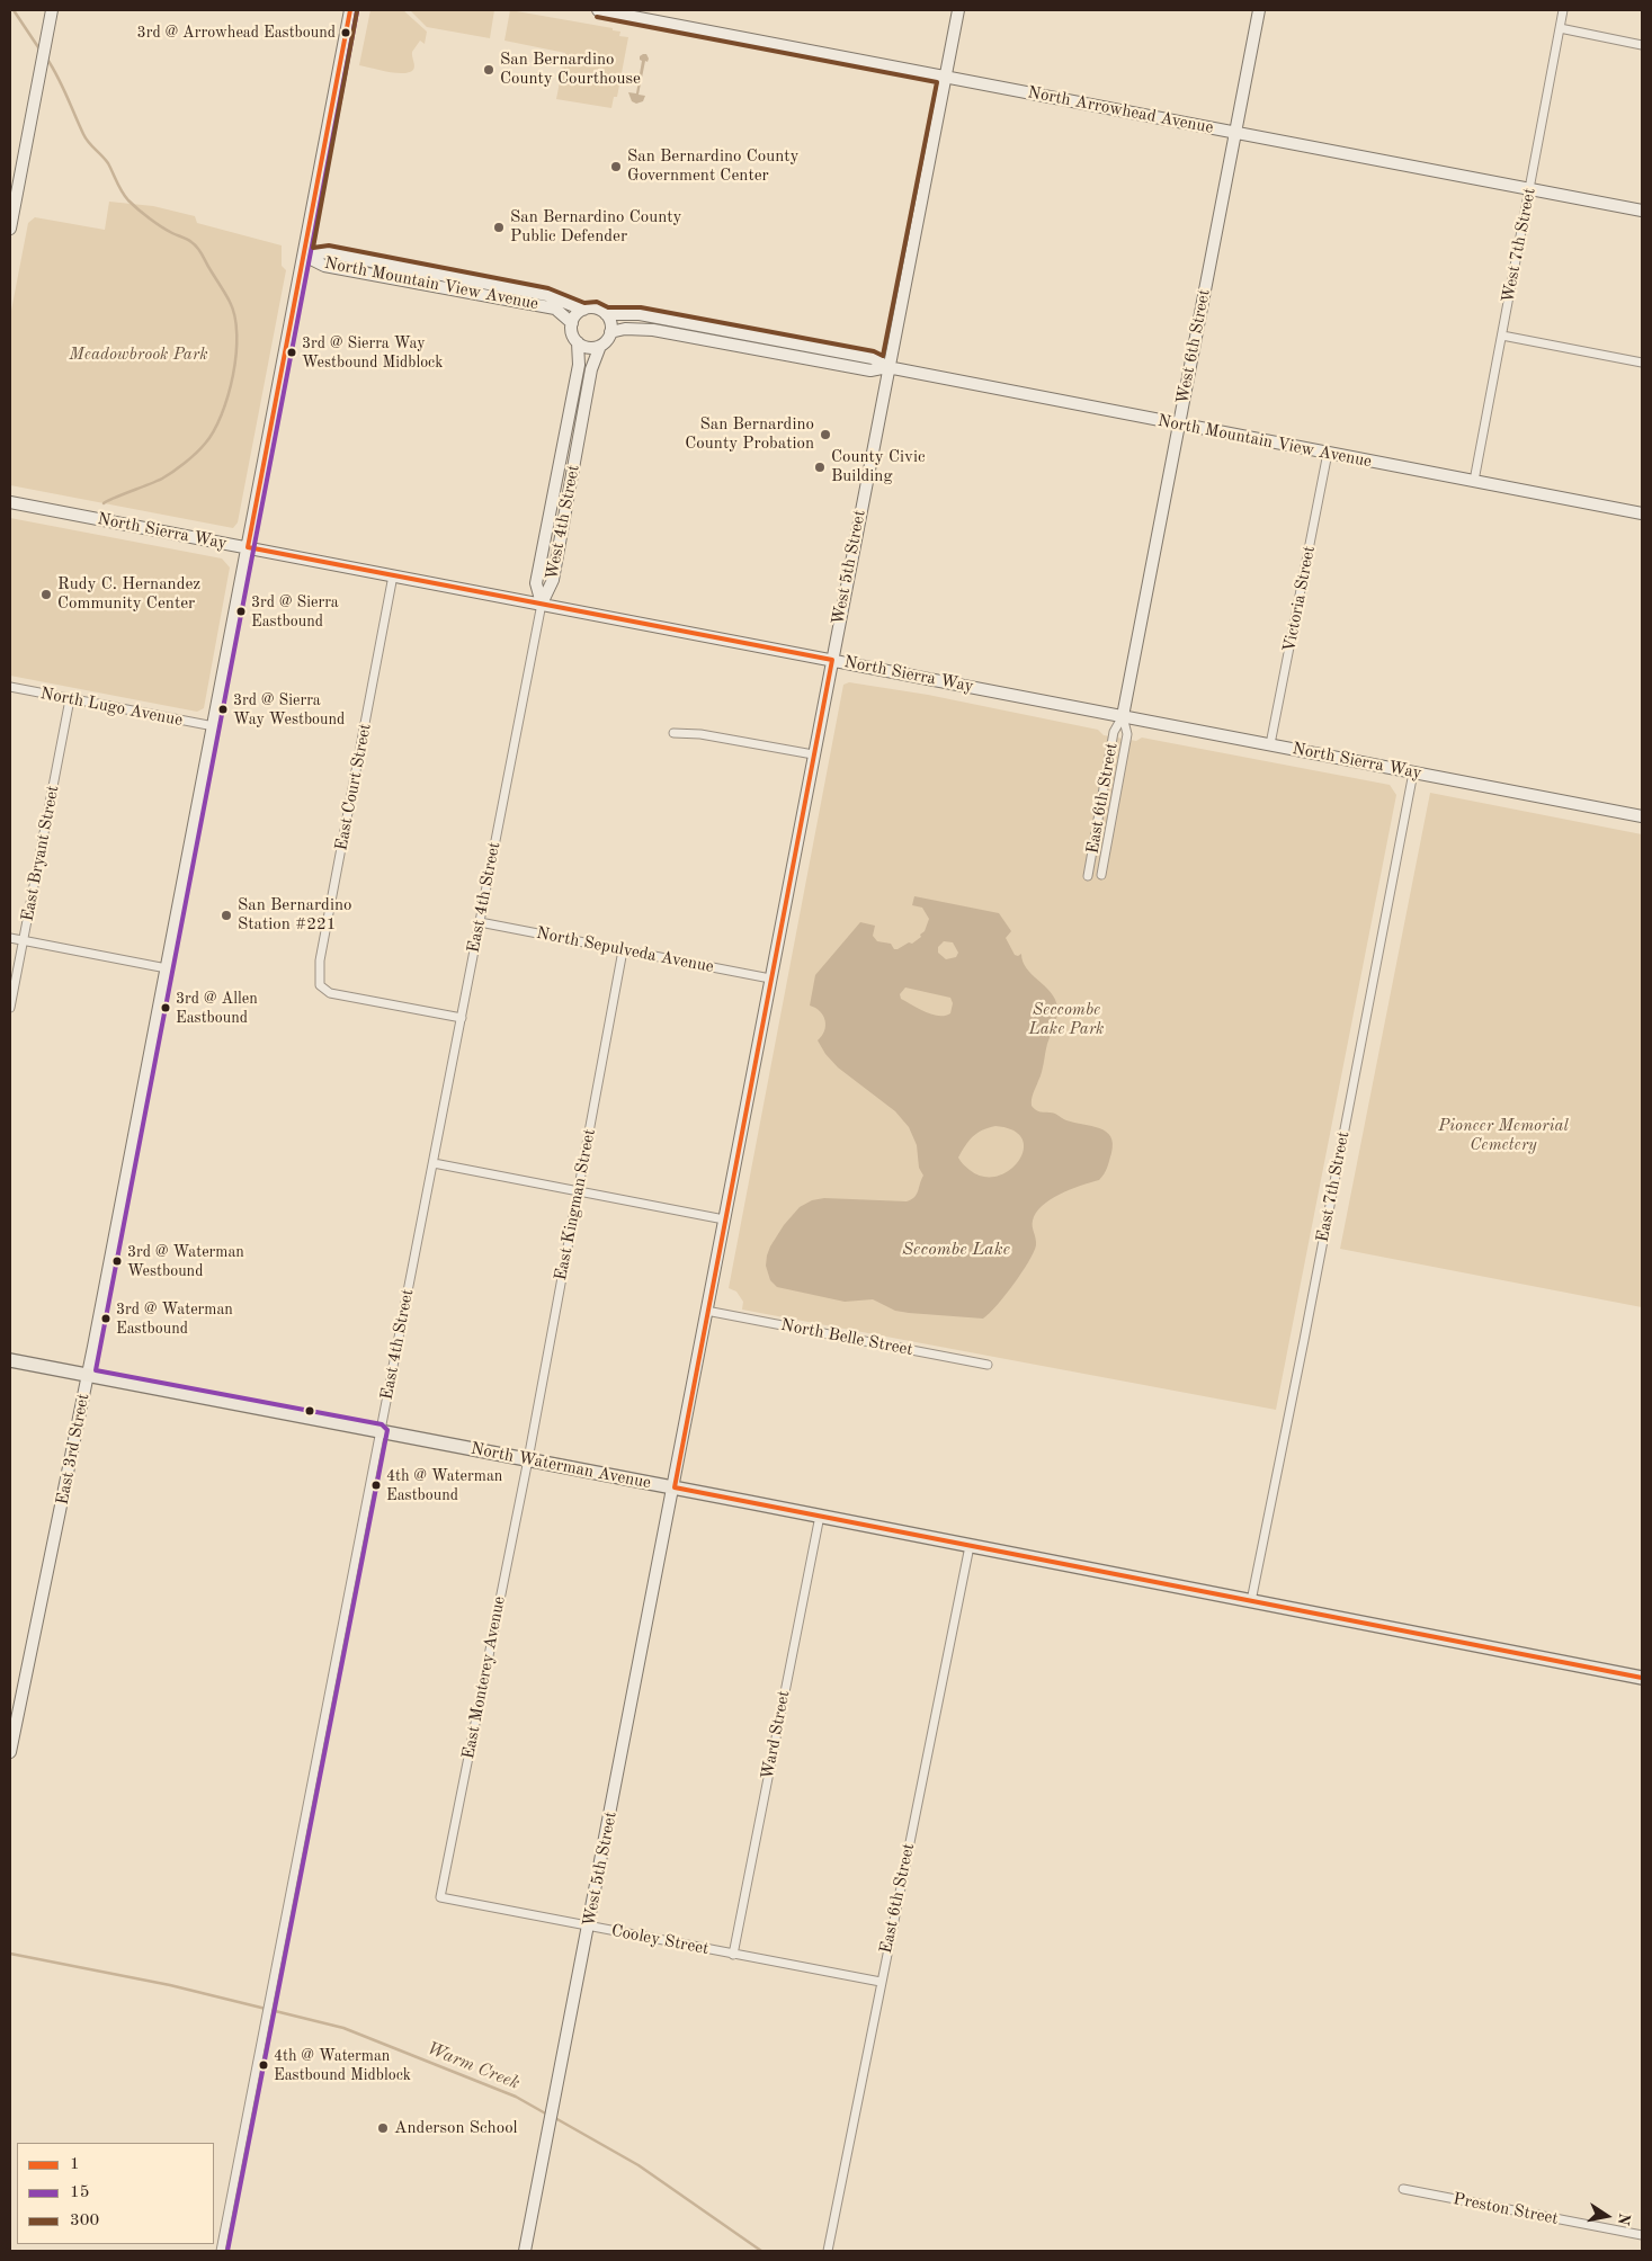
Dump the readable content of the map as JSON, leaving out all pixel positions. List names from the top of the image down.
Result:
{
  "streets": {
    "main road": ["North Waterman Avenue"],
    "street": [
      "North Arrowhead Avenue",
      "West 7th Street",
      "North Mountain View Avenue",
      "West 6th Street",
      "West 4th Street",
      "North Sierra Way",
      "West 5th Street",
      "Victoria Street",
      "North Lugo Avenue",
      "East Court Street",
      "East 6th Street",
      "East Bryant Street",
      "East 4th Street",
      "North Sepulveda Avenue",
      "East 7th Street",
      "East Kingman Street",
      "North Belle Street",
      "East 3rd Street",
      "East Monterey Avenue",
      "Ward Street",
      "Cooley Street",
      "Preston Street"
    ]
  },
  "crossings": [
    ["North Arrowhead Avenue", "West 7th Street"],
    ["North Arrowhead Avenue", "West 6th Street"],
    ["North Arrowhead Avenue", "West 5th Street"],
    ["West 7th Street", "North Mountain View Avenue"],
    ["North Mountain View Avenue", "West 6th Street"],
    ["North Mountain View Avenue", "West 4th Street"],
    ["North Mountain View Avenue", "West 5th Street"],
    ["North Mountain View Avenue", "Victoria Street"],
    ["North Mountain View Avenue", "East 3rd Street"],
    ["West 6th Street", "North Sierra Way"],
    ["West 6th Street", "East 6th Street"],
    ["West 4th Street", "North Sierra Way"],
    ["West 4th Street", "East 4th Street"],
    ["North Sierra Way", "West 5th Street"],
    ["North Sierra Way", "Victoria Street"],
    ["North Sierra Way", "East Court Street"],
    ["North Sierra Way", "East 6th Street"],
    ["North Sierra Way", "East 4th Street"],
    ["North Sierra Way", "East 7th Street"],
    ["North Sierra Way", "East 3rd Street"],
    ["West 5th Street", "North Sepulveda Avenue"],
    ["West 5th Street", "North Belle Street"],
    ["West 5th Street", "North Waterman Avenue"],
    ["West 5th Street", "Cooley Street"],
    ["North Lugo Avenue", "East Bryant Street"],
    ["North Lugo Avenue", "East 3rd Street"],
    ["East Court Street", "East 4th Street"],
    ["East 6th Street", "North Waterman Avenue"],
    ["East 6th Street", "Cooley Street"],
    ["East 4th Street", "North Sepulveda Avenue"],
    ["East 4th Street", "North Waterman Avenue"],
    ["North Sepulveda Avenue", "East Kingman Street"],
    ["East 7th Street", "North Waterman Avenue"],
    ["East Kingman Street", "North Waterman Avenue"],
    ["East Kingman Street", "East Monterey Avenue"],
    ["East 3rd Street", "North Waterman Avenue"],
    ["North Waterman Avenue", "East Monterey Avenue"],
    ["North Waterman Avenue", "Ward Street"],
    ["East Monterey Avenue", "Cooley Street"],
    ["Ward Street", "Cooley Street"]
  ],
  "water": ["Secombe Lake", "Warm Creek"],
  "parks": ["Meadowbrook Park", "Seccombe Lake Park", "Pioneer Memorial Cemetery"],
  "places": [
    "3rd @ Arrowhead Eastbound",
    "San Bernardino County Courthouse",
    "San Bernardino County Government Center",
    "San Bernardino County Public Defender",
    "3rd @ Sierra Way Westbound Midblock",
    "San Bernardino County Probation",
    "County Civic Building",
    "Rudy C. Hernandez Community Center",
    "3rd @ Sierra Eastbound",
    "3rd @ Sierra Way Westbound",
    "San Bernardino Station #221",
    "3rd @ Allen Eastbound",
    "3rd @ Waterman Westbound",
    "3rd @ Waterman Eastbound",
    "4th @ Waterman Eastbound",
    "4th @ Waterman Eastbound Midblock",
    "Anderson School"
  ],
  "lines": ["transit line 1", "transit line 15", "transit line 300"],
  "legend": ["1", "15", "300"],
  "north": "right"
}
